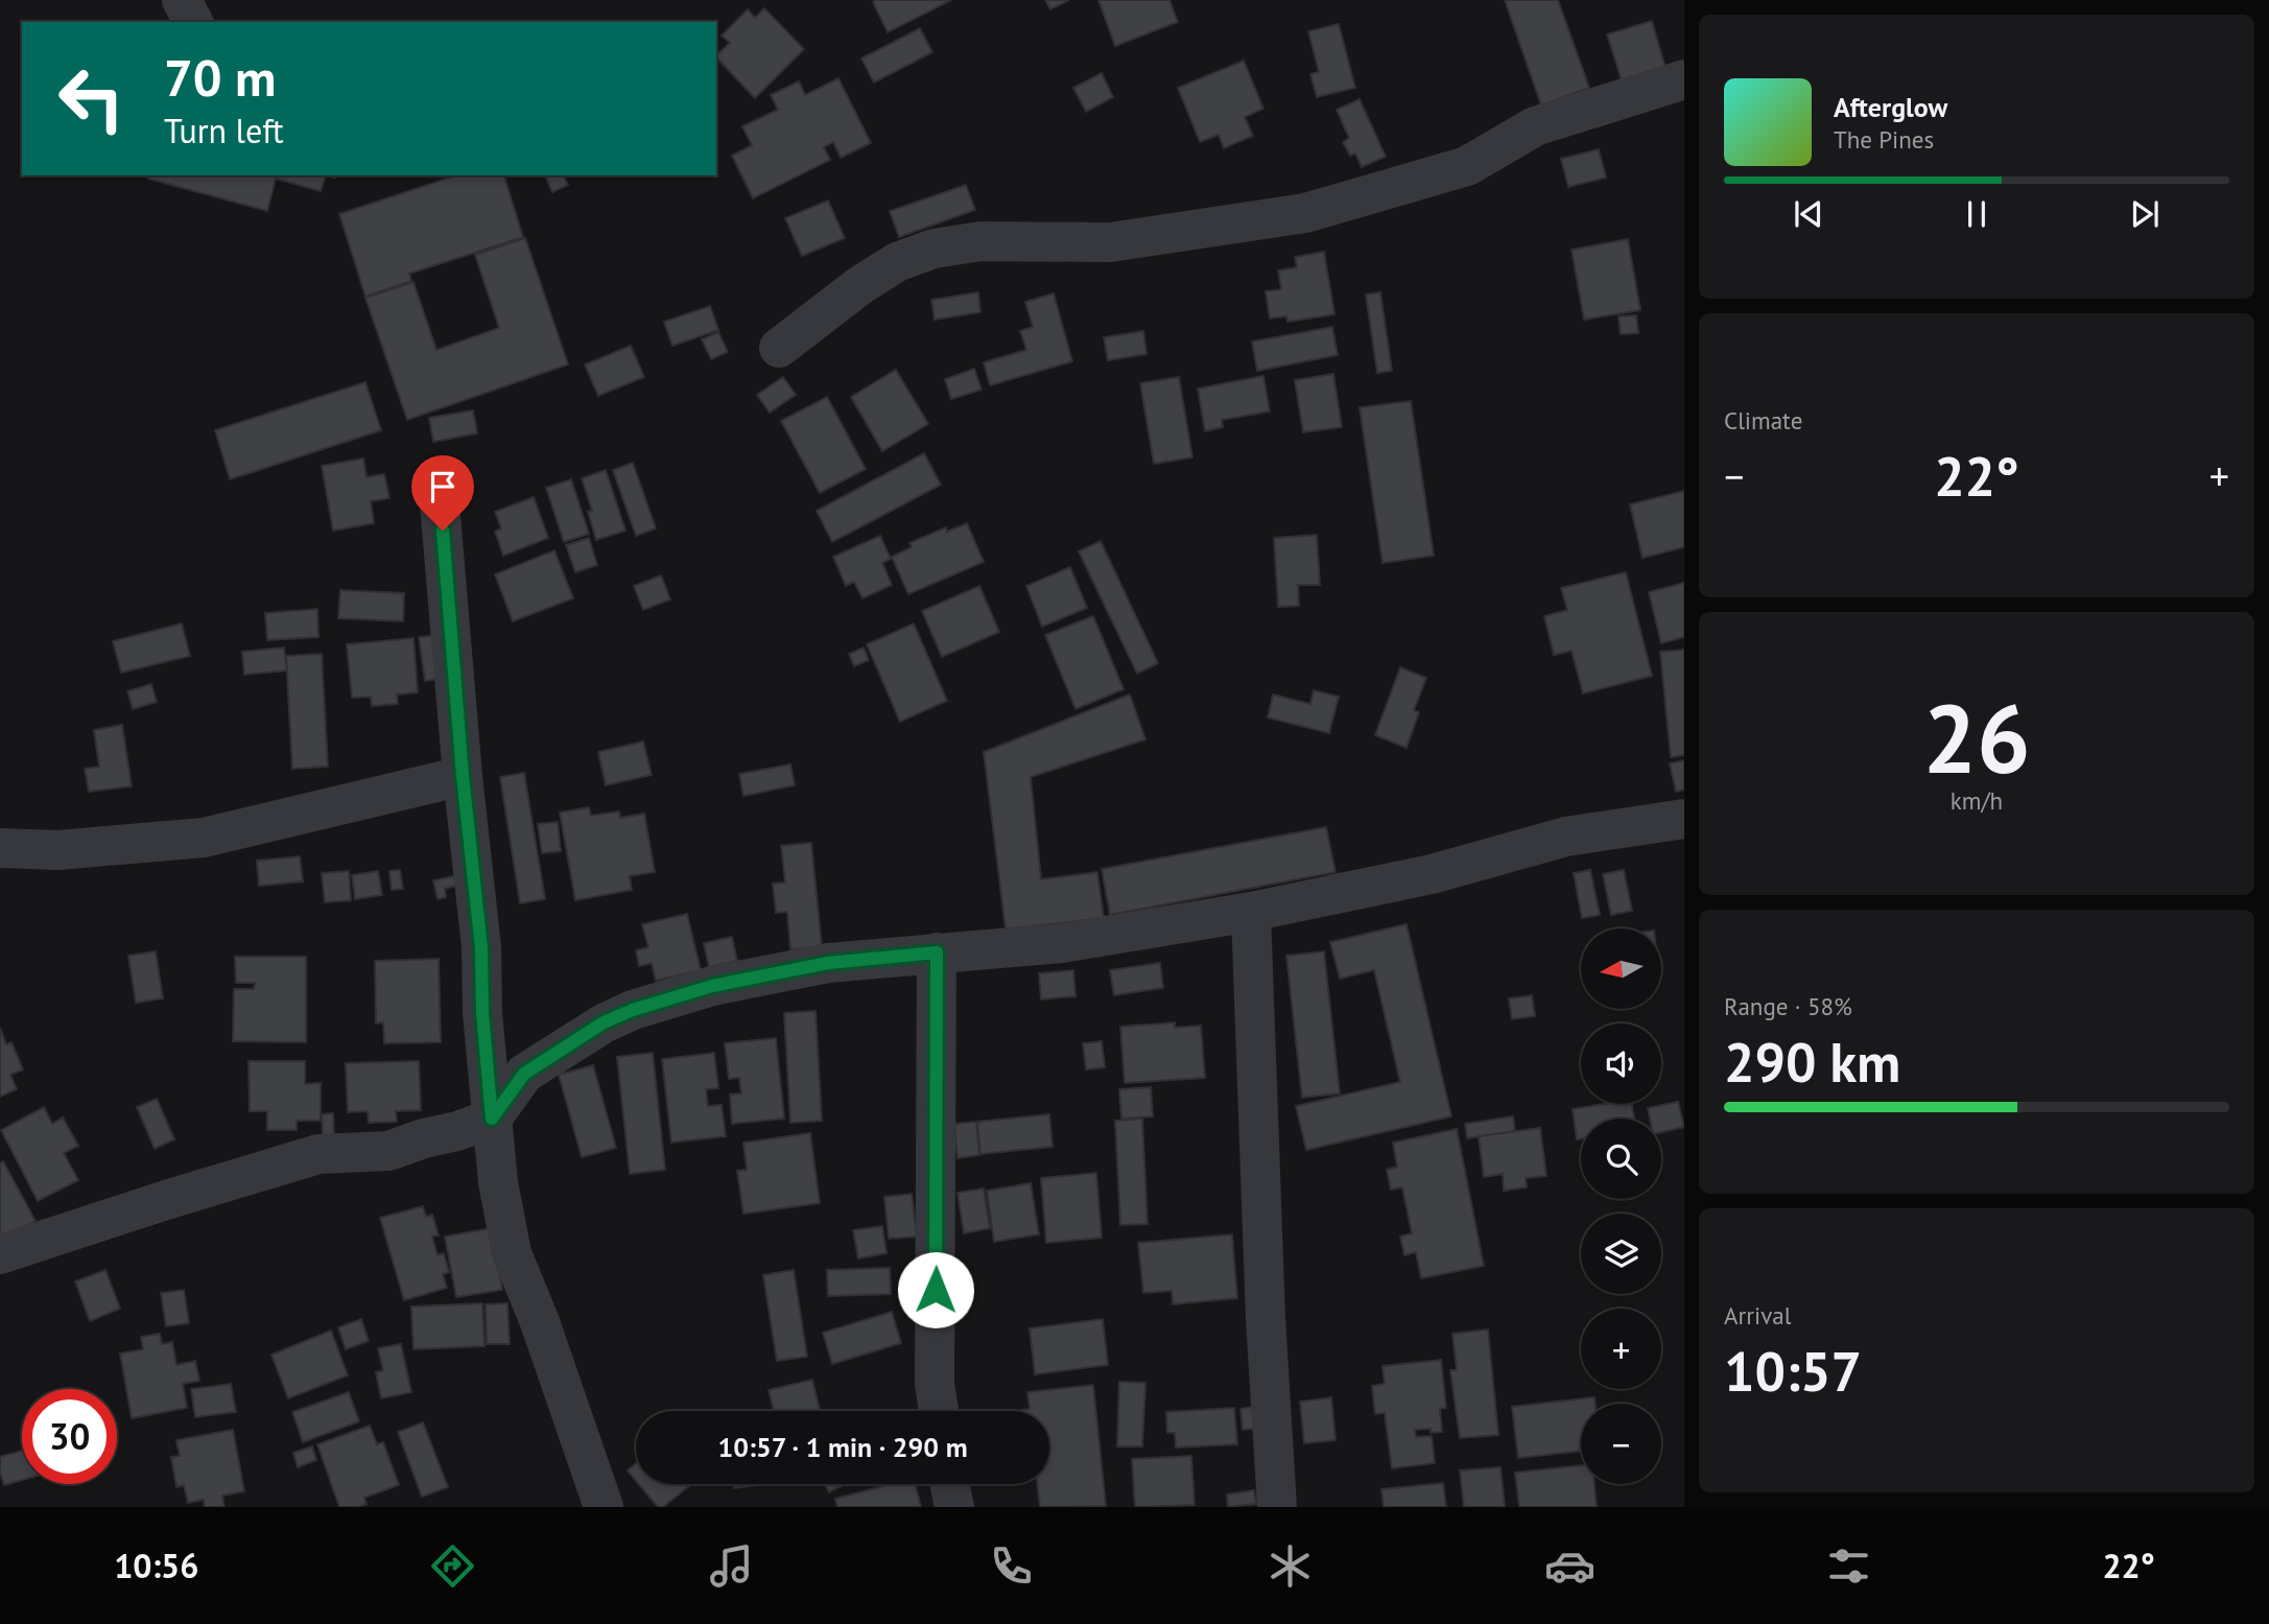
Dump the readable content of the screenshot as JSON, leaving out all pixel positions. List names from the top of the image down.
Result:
{
  "north": "left",
  "page": {
    "turn": ["70 m", "Turn left"],
    "song": ["Afterglow", "The Pines"],
    "tile": [
      "Climate",
      ["26", "km/h"],
      ["Range · 58%", "290 km"],
      ["Arrival", "10:57"]
    ],
    "heat": ["−", "22°", "+"],
    "map_buttons": ["+", "−"],
    "limit": "30",
    "trip": "10:57 · 1 min · 290 m",
    "tabs": ["10:56", "22°"]
  }
}
